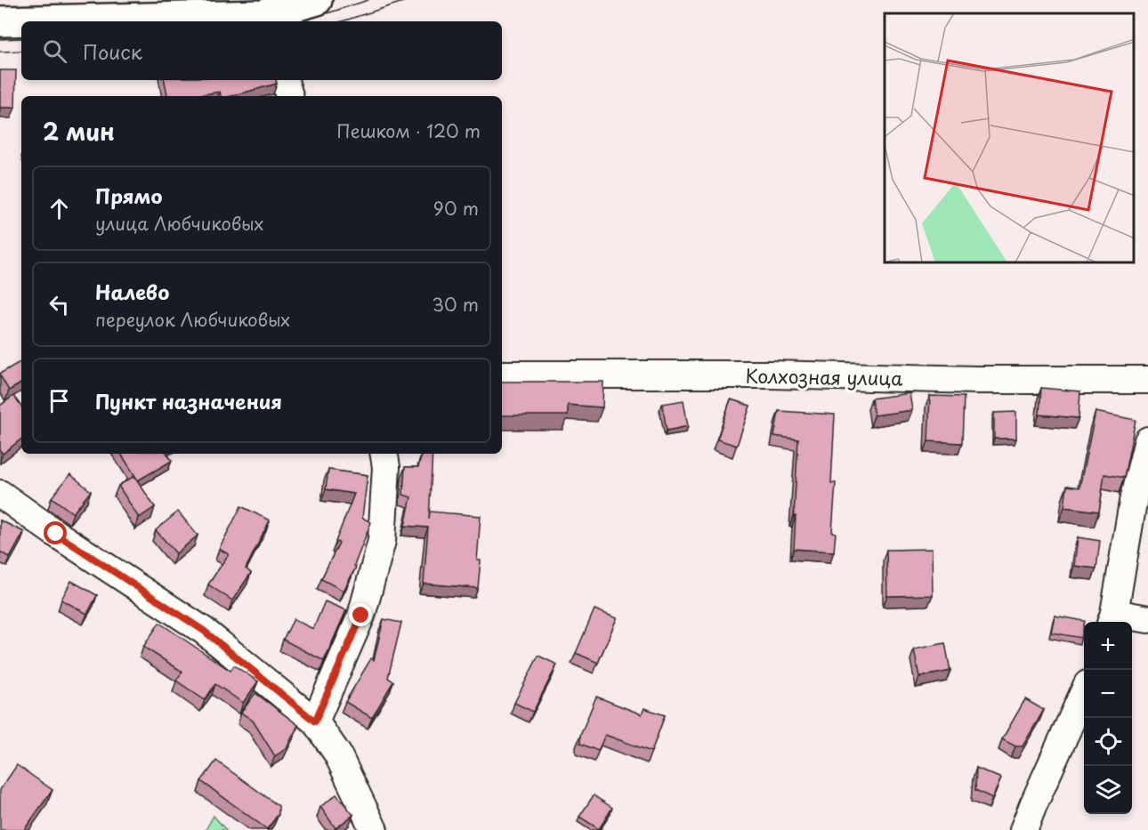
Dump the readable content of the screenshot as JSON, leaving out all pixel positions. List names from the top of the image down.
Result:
{
  "streets": {
    "street": ["Колхозная улица"]
  },
  "page": {
    "search": "Поиск",
    "heading": ["2 мин", "Пешком · 120 m"],
    "list": [
      ["Прямо", "улица Любчиковых", "90 m"],
      ["Налево", "переулок Любчиковых", "30 m"],
      "Пункт назначения"
    ],
    "map_buttons": ["+", "−"]
  }
}
